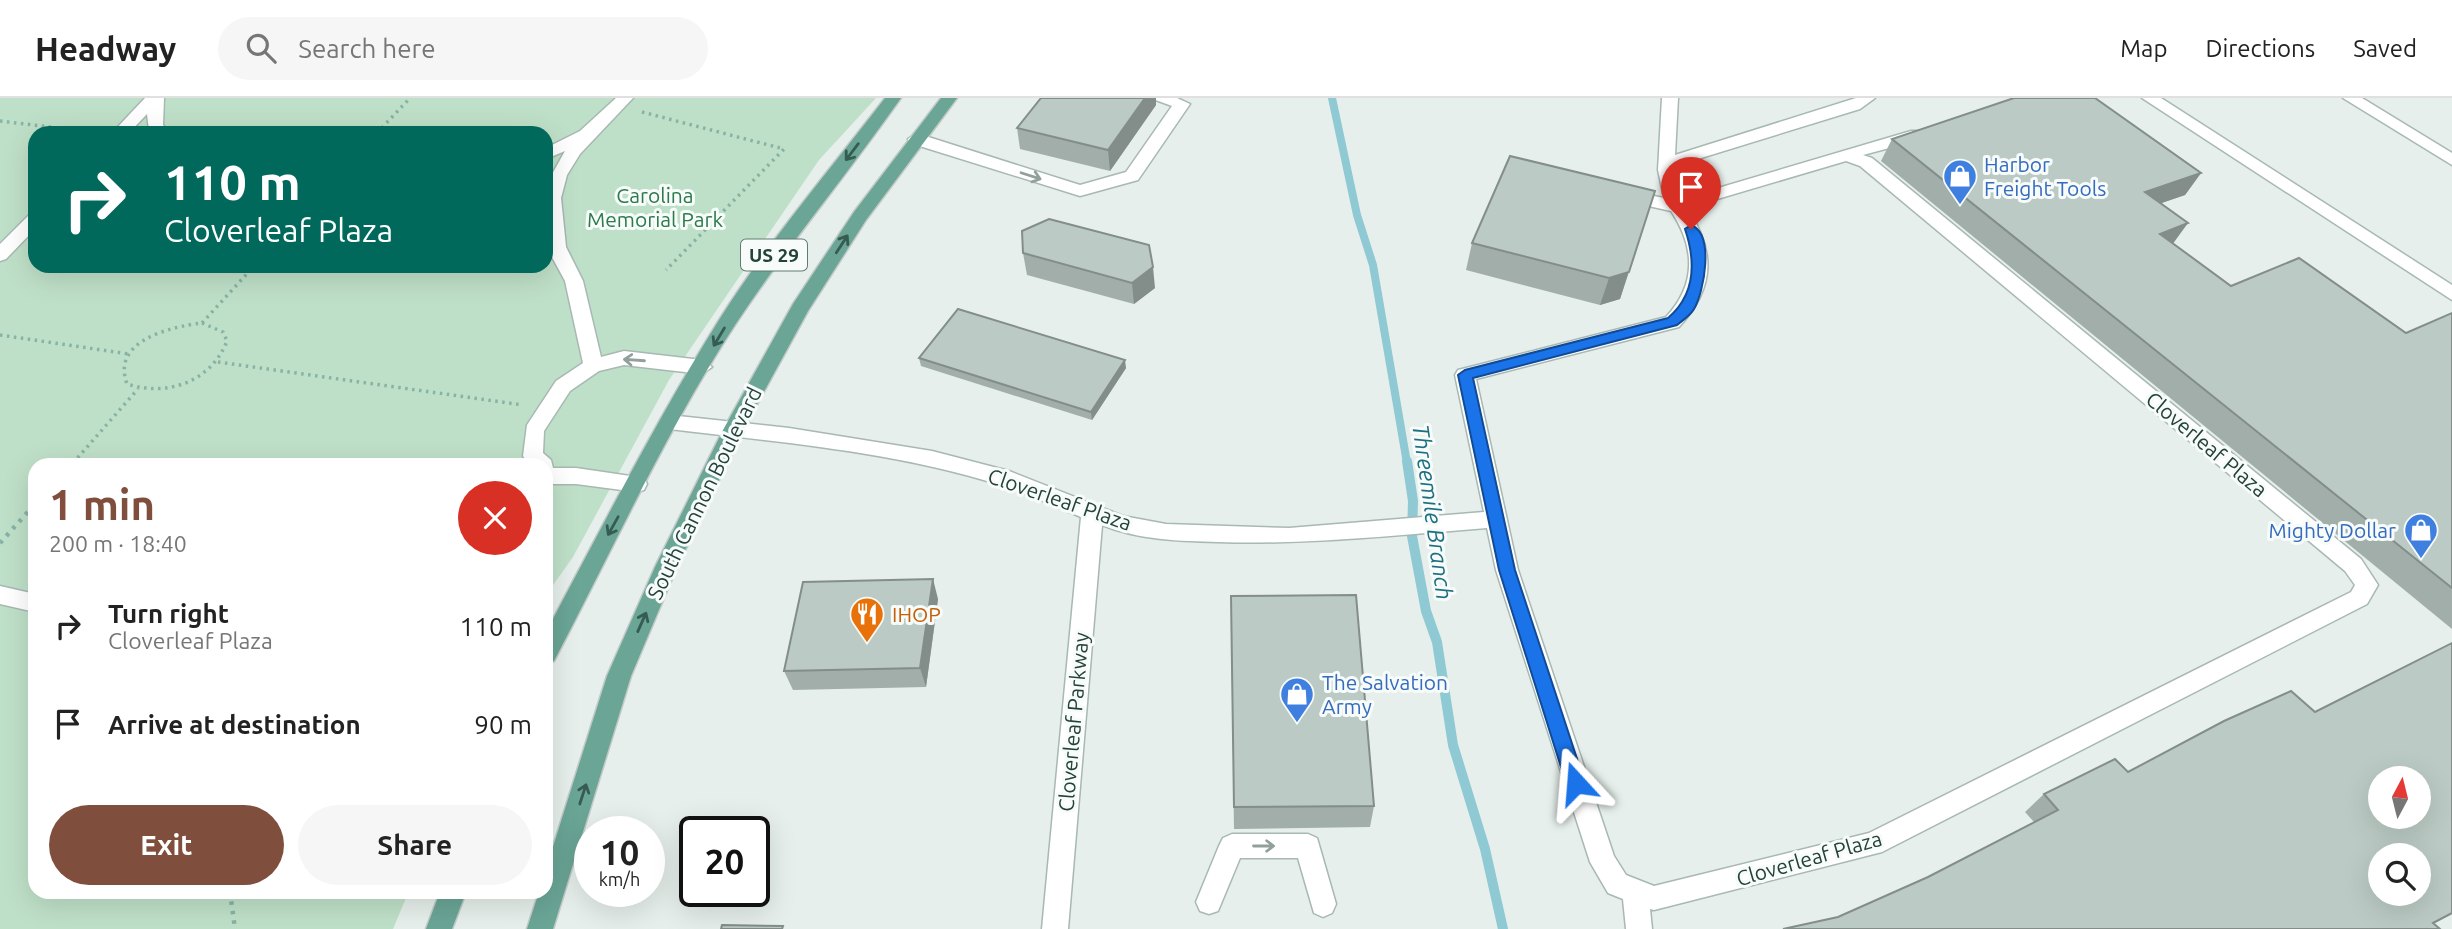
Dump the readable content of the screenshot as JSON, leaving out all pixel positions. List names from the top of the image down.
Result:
{
  "streets": {
    "main road": ["US 29", "South Cannon Boulevard"],
    "street": ["Cloverleaf Plaza", "Cloverleaf Parkway"]
  },
  "crossings": [
    ["US 29", "Cloverleaf Plaza"],
    ["Cloverleaf Plaza", "South Cannon Boulevard"],
    ["Cloverleaf Plaza", "Cloverleaf Parkway"]
  ],
  "water": ["Threemile Branch"],
  "parks": ["Carolina Memorial Park"],
  "places": {
    "shop": ["Harbor Freight Tools", "Mighty Dollar", "The Salvation Army"],
    "restaurant": ["IHOP"]
  },
  "north": "top",
  "page": {
    "header": "Headway",
    "search": "Search here",
    "nav": ["Map", "Directions", "Saved"],
    "turn": ["110 m", "Cloverleaf Plaza"],
    "heading": ["1 min", "200 m · 18:40"],
    "list": [
      {
        "name": "Turn right",
        "note": "Cloverleaf Plaza",
        "value": "110 m"
      },
      {
        "name": "Arrive at destination",
        "value": "90 m"
      }
    ],
    "buttons": ["Exit", "Share"],
    "speed": "10 km/h",
    "limit": "20"
  }
}
